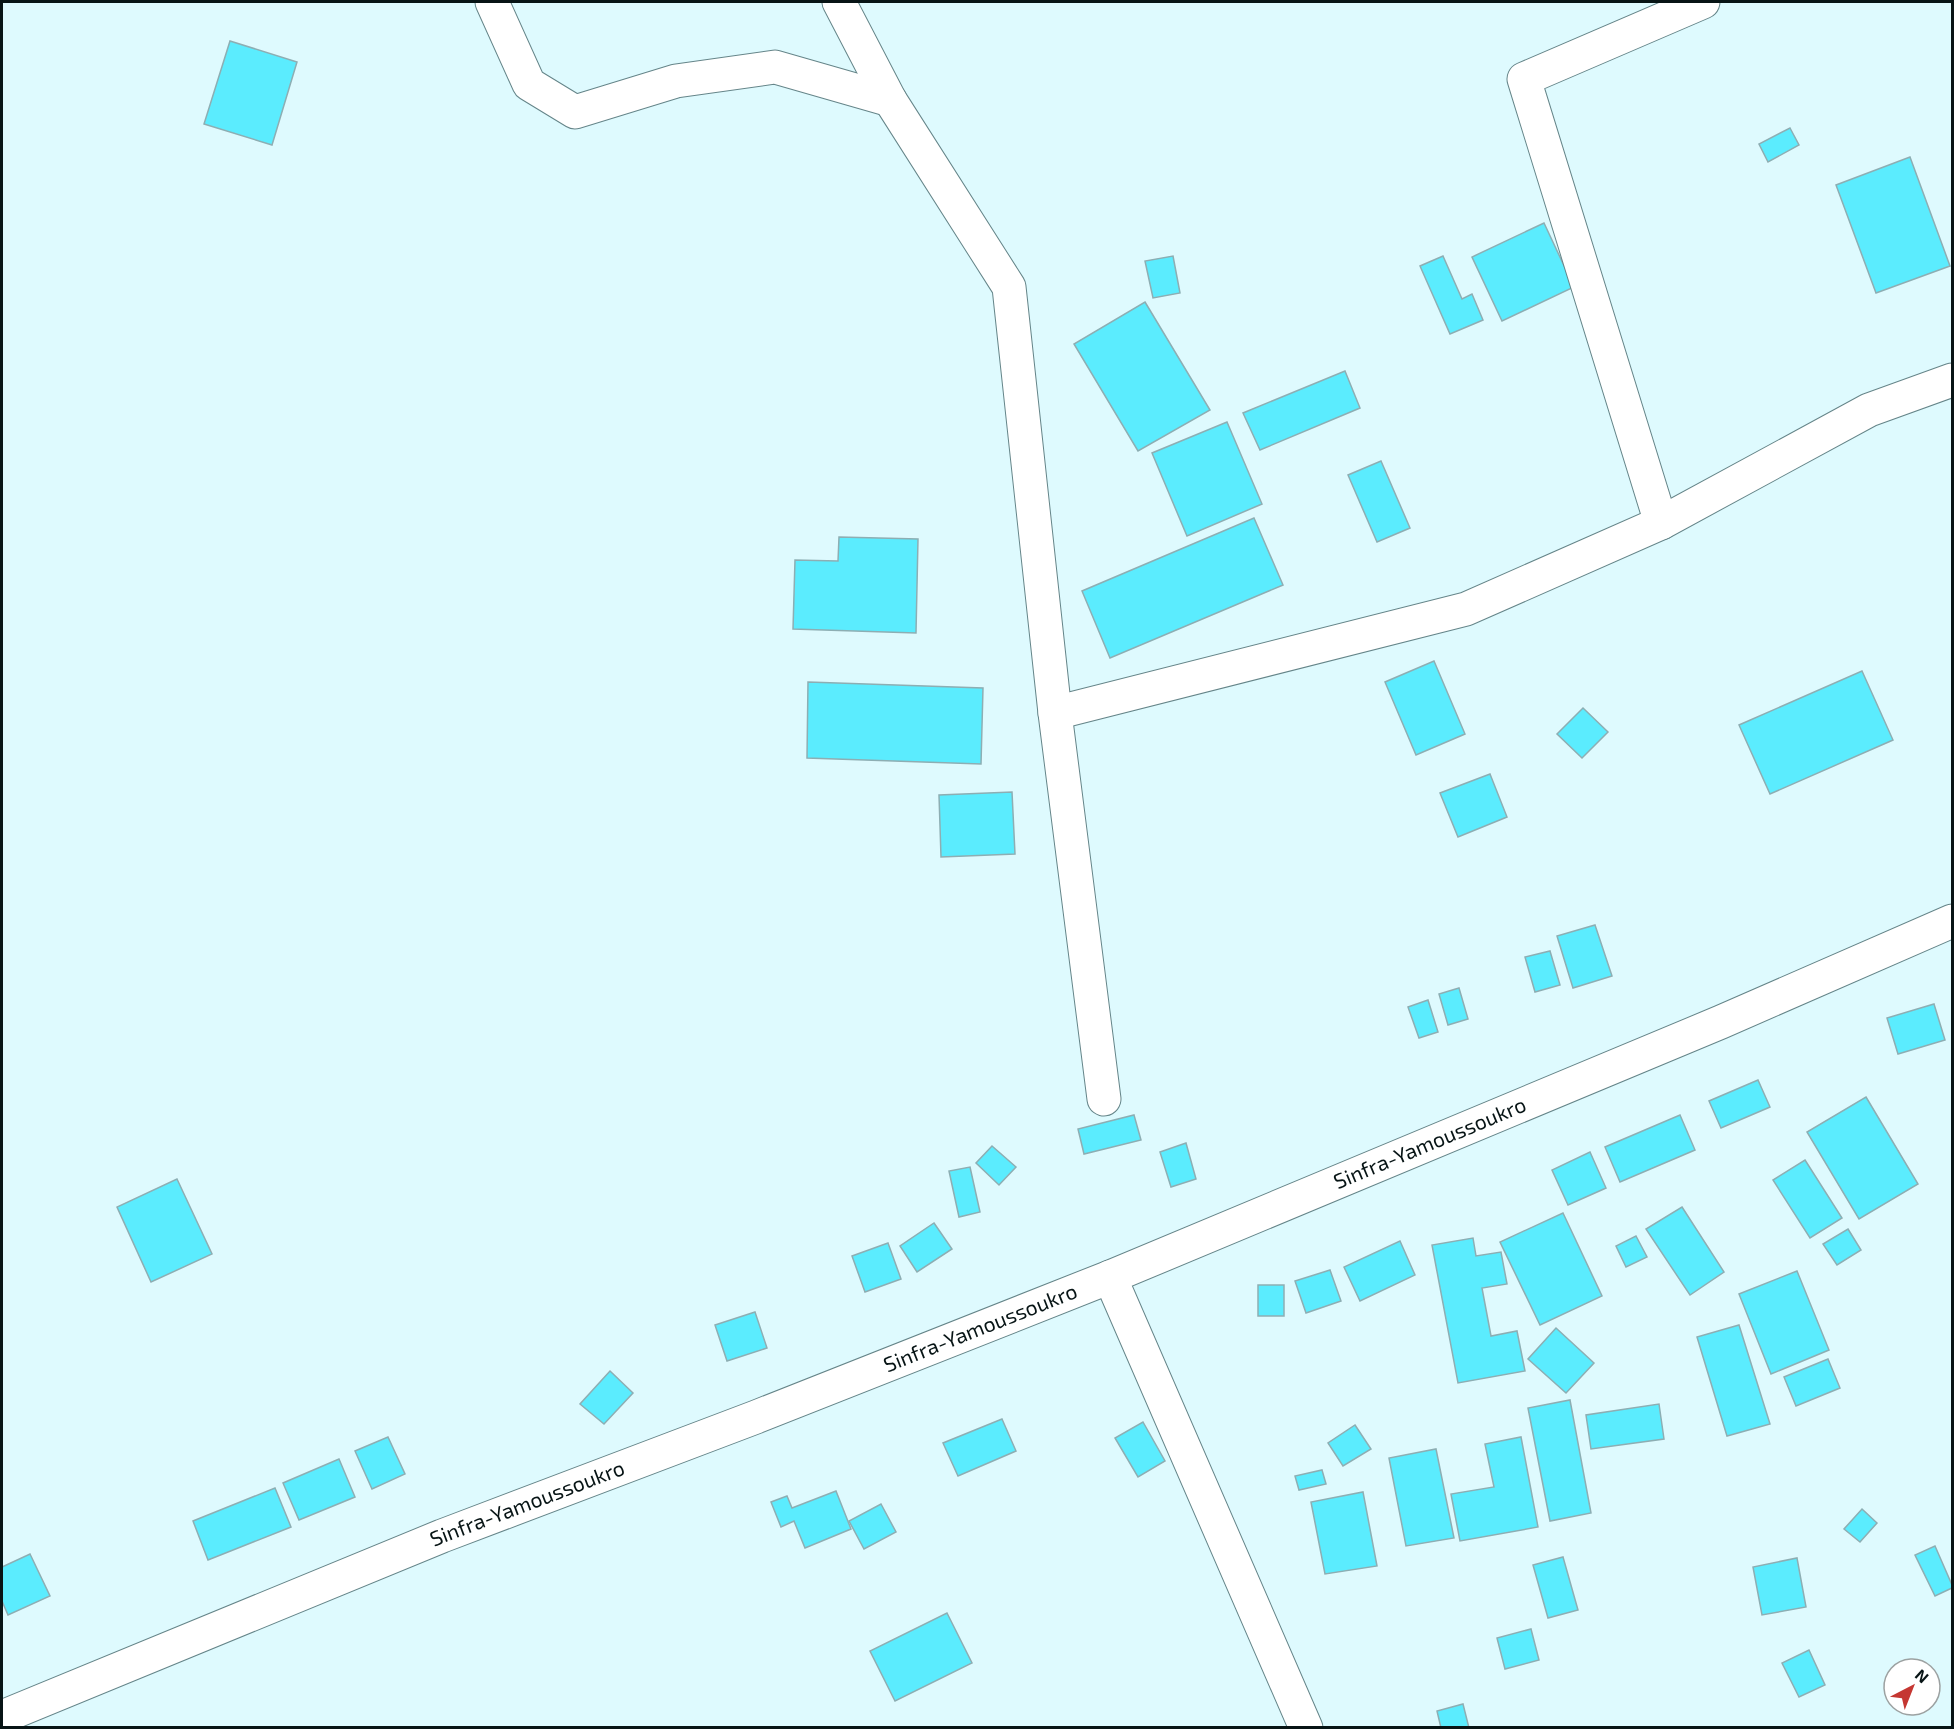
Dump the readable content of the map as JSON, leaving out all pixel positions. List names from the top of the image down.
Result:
{
  "streets": {
    "street": ["Sinfra-Yamoussoukro"]
  },
  "north": "top right"
}
